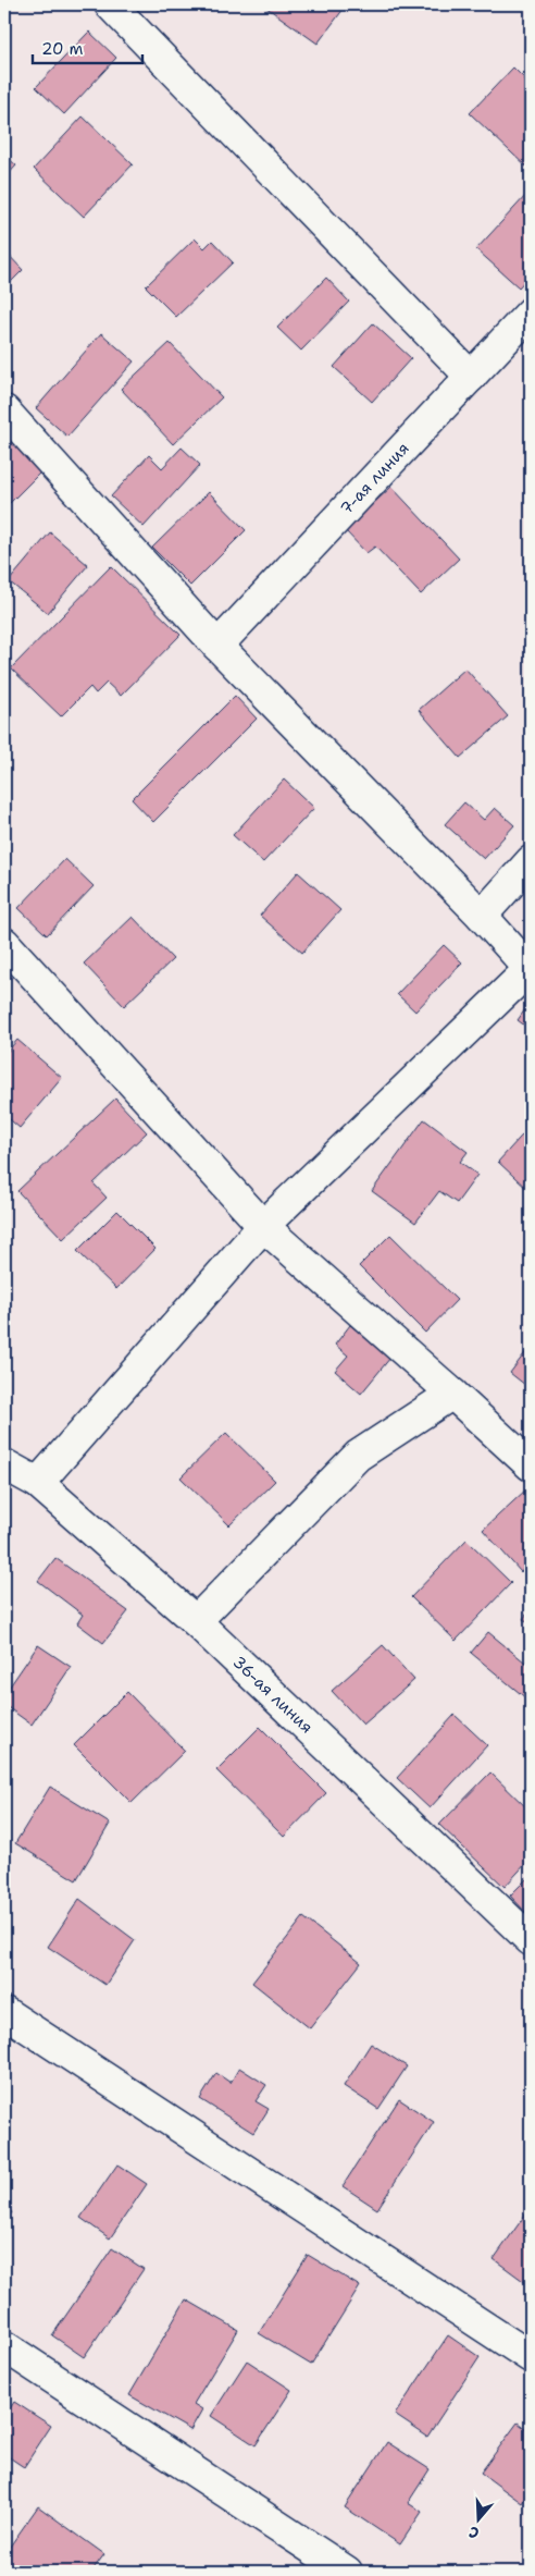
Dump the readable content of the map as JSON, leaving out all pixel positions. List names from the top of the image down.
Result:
{
  "streets": {
    "street": ["7-ая линия", "36-ая линия"]
  },
  "scale_bar": "20 m",
  "north": "bottom"
}
